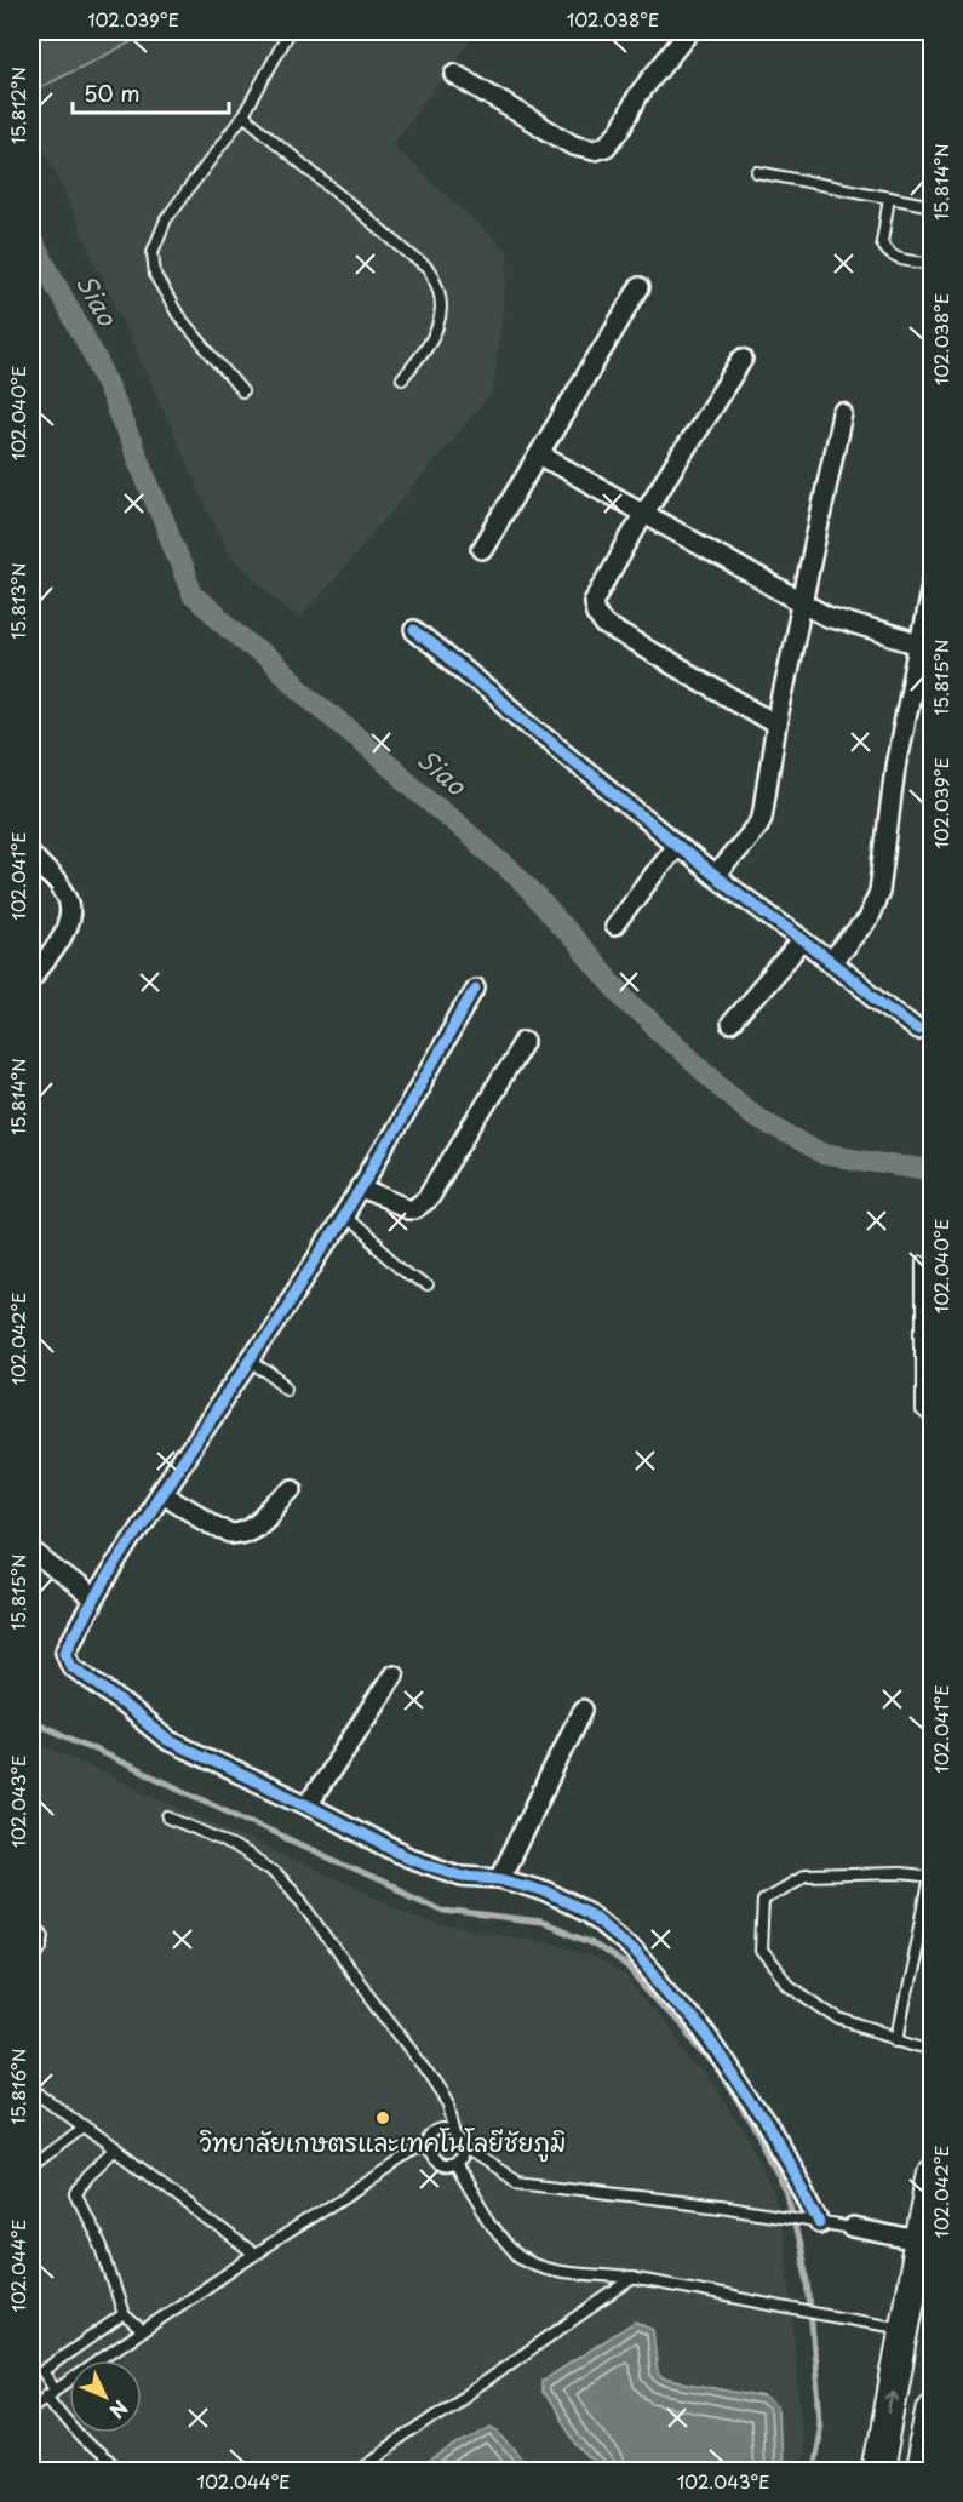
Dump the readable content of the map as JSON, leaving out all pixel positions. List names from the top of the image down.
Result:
{
  "water": ["Siao"],
  "places": ["วิทยาลัยเกษตรและเทคโนโลยีชัยภูมิ"],
  "scale_bar": "50 m",
  "north": "bottom right",
  "coordinates": [
    "102.039°E",
    "102.038°E",
    "15.812°N",
    "15.814°N",
    "102.040°E",
    "15.813°N",
    "15.815°N",
    "102.041°E",
    "102.042°E",
    "102.043°E",
    "15.816°N",
    "102.044°E"
  ]
}
